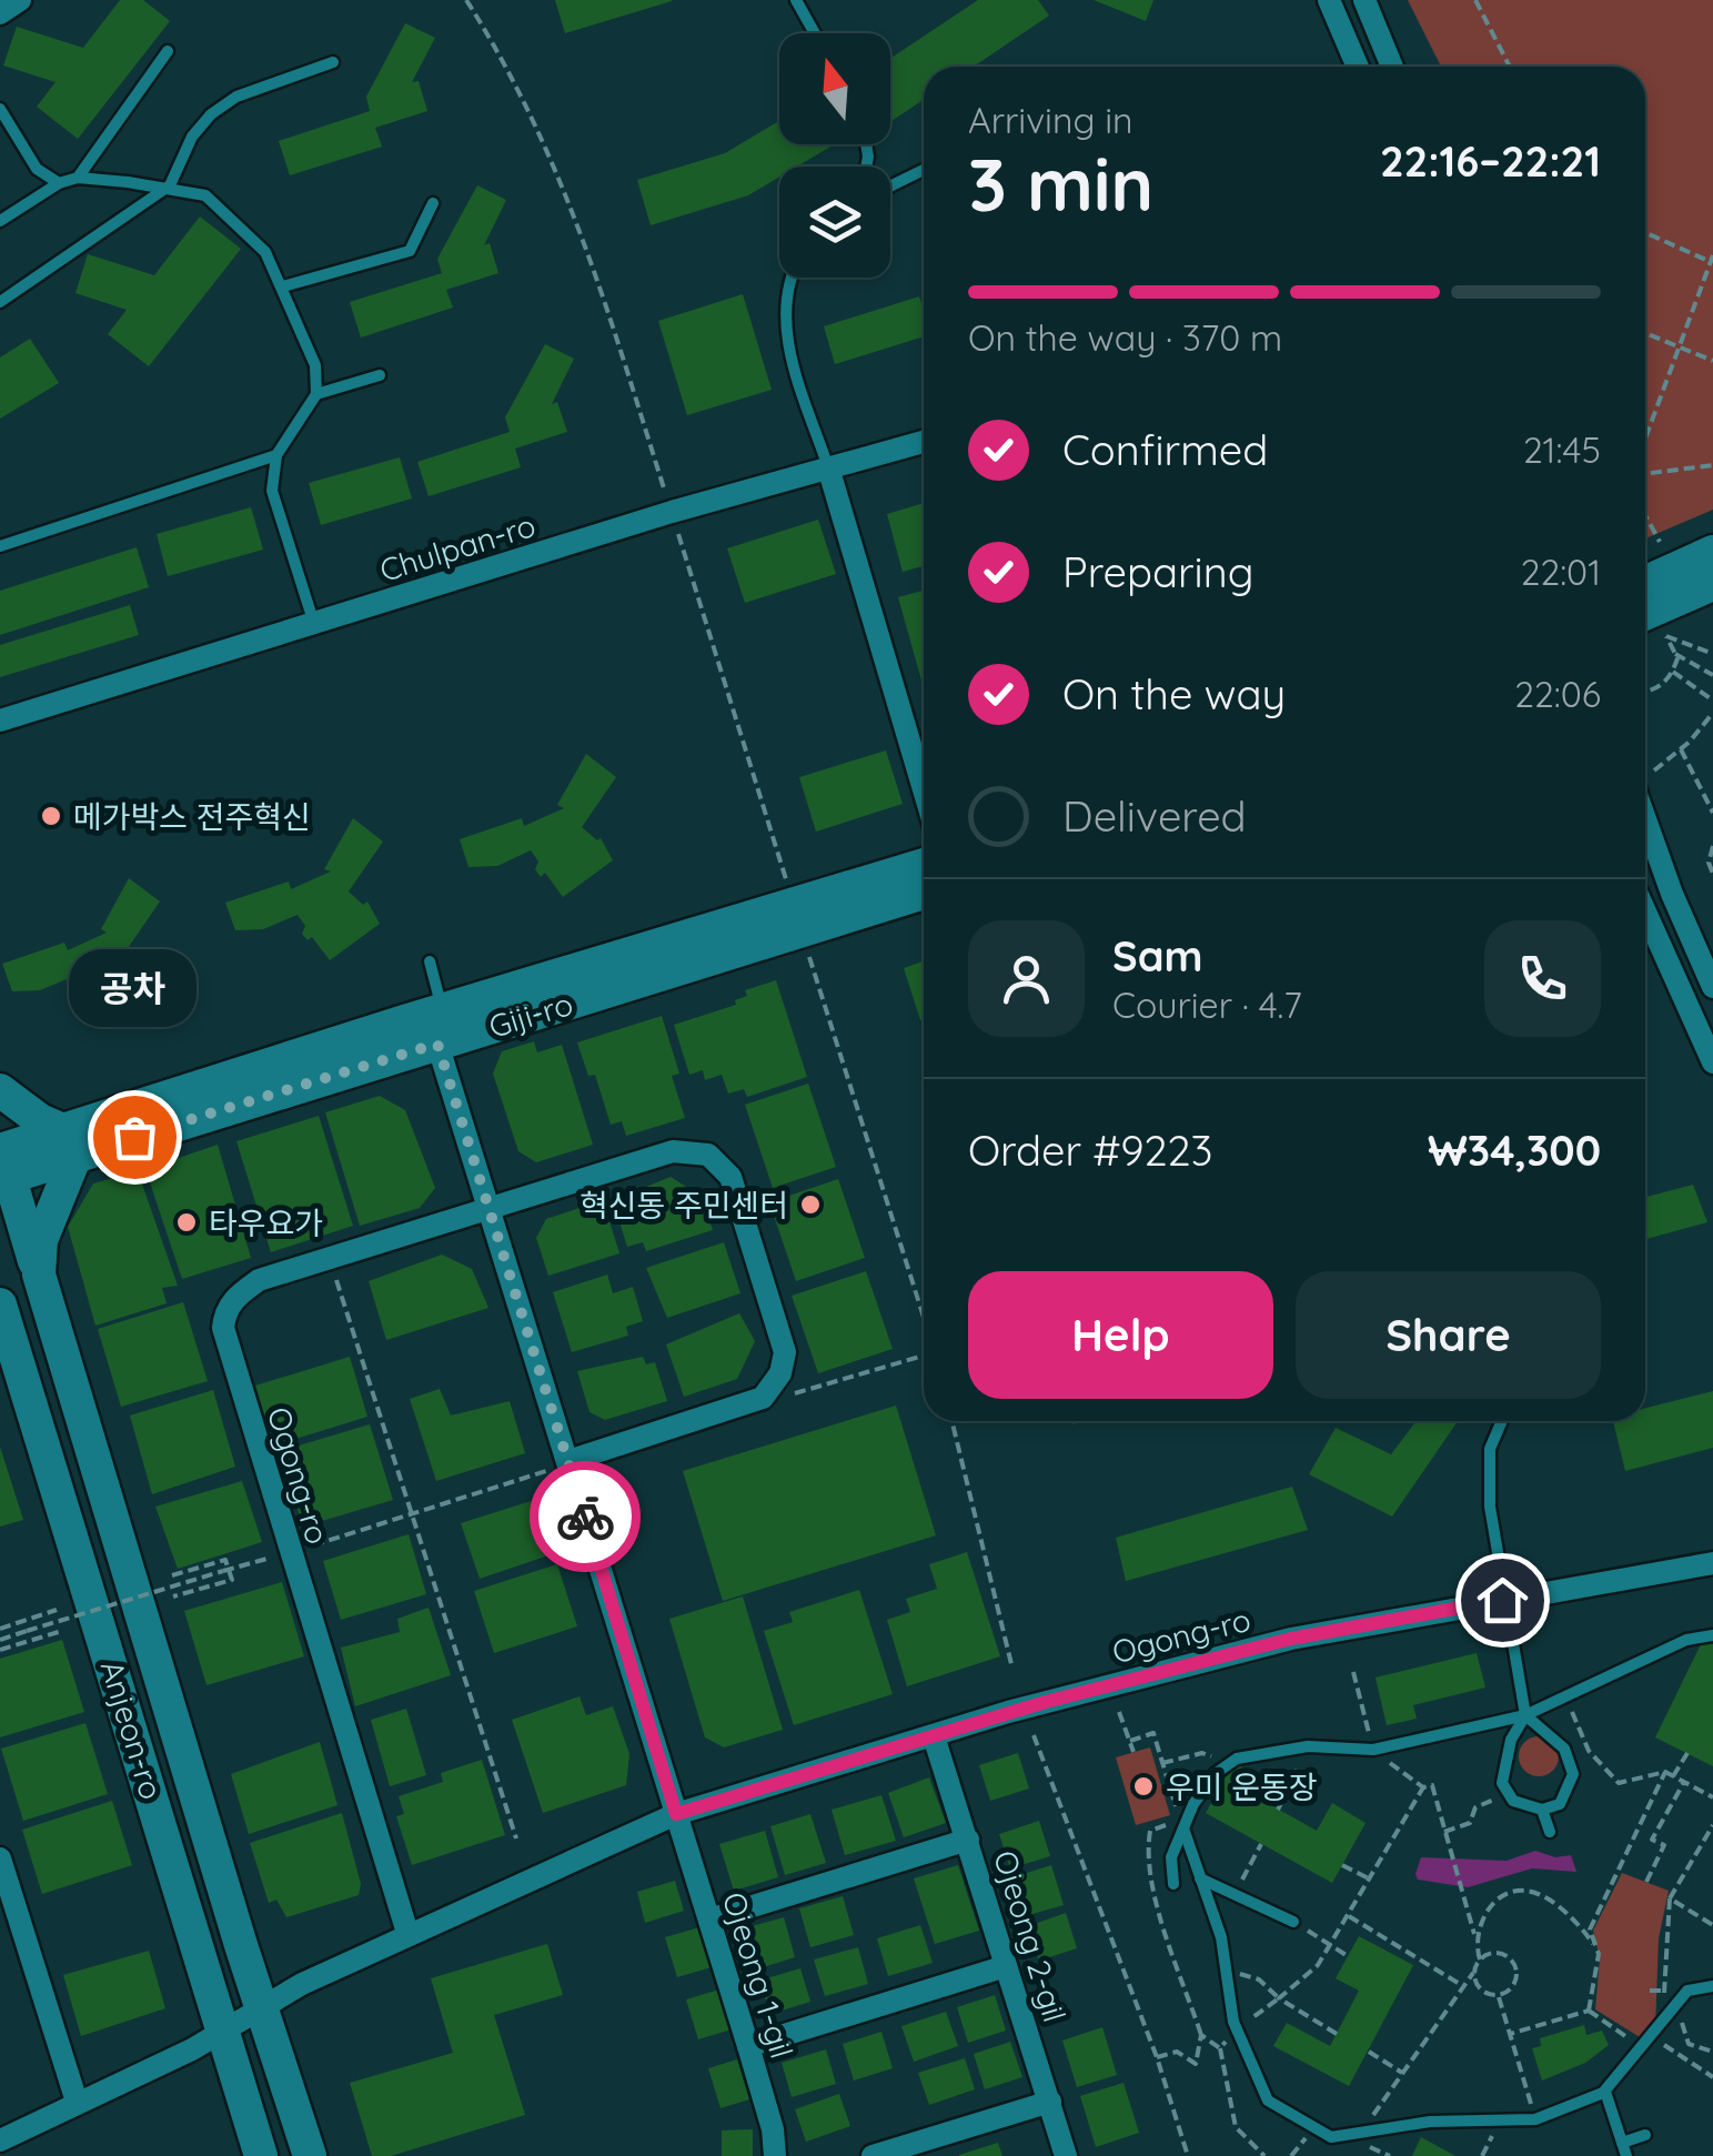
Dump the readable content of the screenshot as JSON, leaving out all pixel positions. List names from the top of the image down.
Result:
{
  "streets": {
    "street": [
      "Chulpan-ro",
      "Giji-ro",
      "Ogong-ro",
      "Anjeon-ro",
      "Ojeong 2-gil",
      "Ojeong 1-gil"
    ]
  },
  "crossings": [
    ["Ogong-ro", "Anjeon-ro"],
    ["Ogong-ro", "Ojeong 2-gil"],
    ["Ogong-ro", "Ojeong 1-gil"]
  ],
  "places": [
    "메가박스 전주혁신",
    "공차",
    "혁신동 주민센터",
    "타우요가",
    "우미 운동장"
  ],
  "north": "top",
  "page": {
    "heading": ["3 min", "Arriving in", "22:16–22:21"],
    "panel": [
      "Sam",
      "Courier · 4.7",
      "Order #9223",
      "₩34,300"
    ],
    "bar": "On the way · 370 m",
    "list": [
      ["Confirmed", "21:45"],
      ["Preparing", "22:01"],
      ["On the way", "22:06"],
      "Delivered"
    ],
    "bubble": "공차",
    "buttons": ["Help", "Share"]
  }
}
